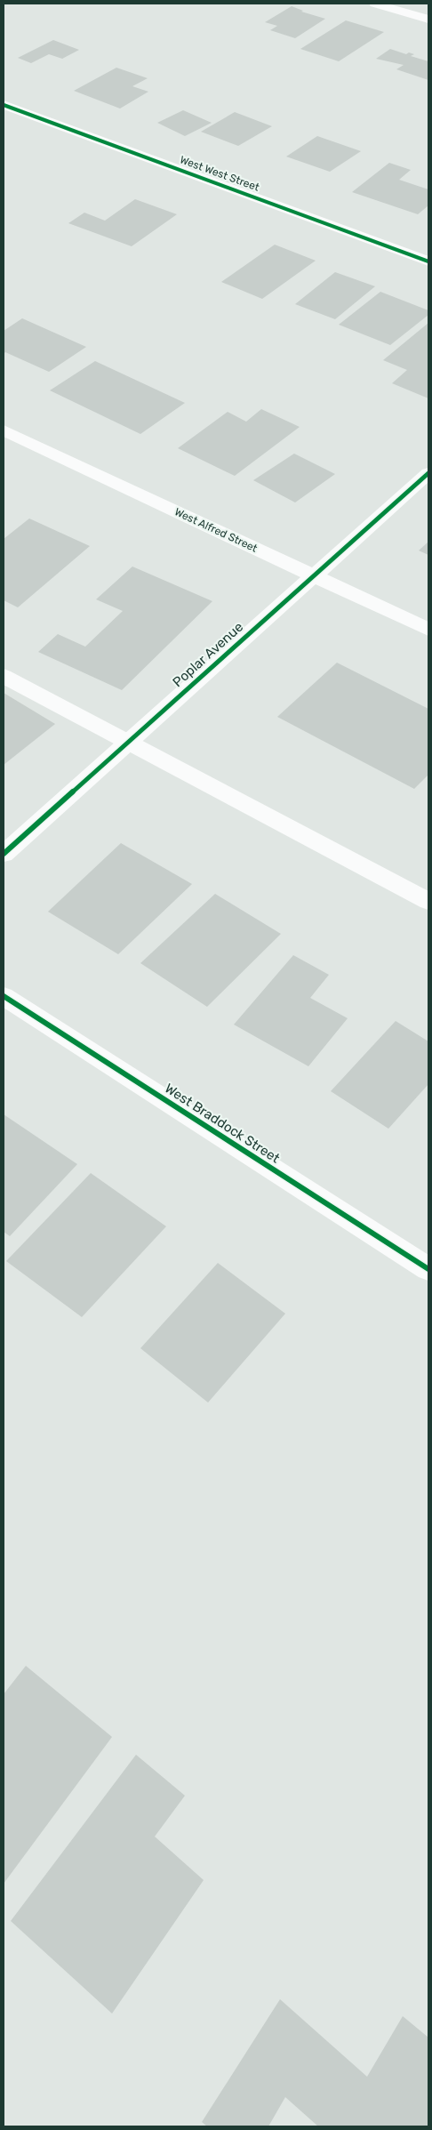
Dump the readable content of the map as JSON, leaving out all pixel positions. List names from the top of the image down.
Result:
{
  "streets": {
    "street": [
      "West West Street",
      "West Alfred Street",
      "Poplar Avenue",
      "West Braddock Street"
    ]
  },
  "crossings": [
    ["West Alfred Street", "Poplar Avenue"]
  ]
}
